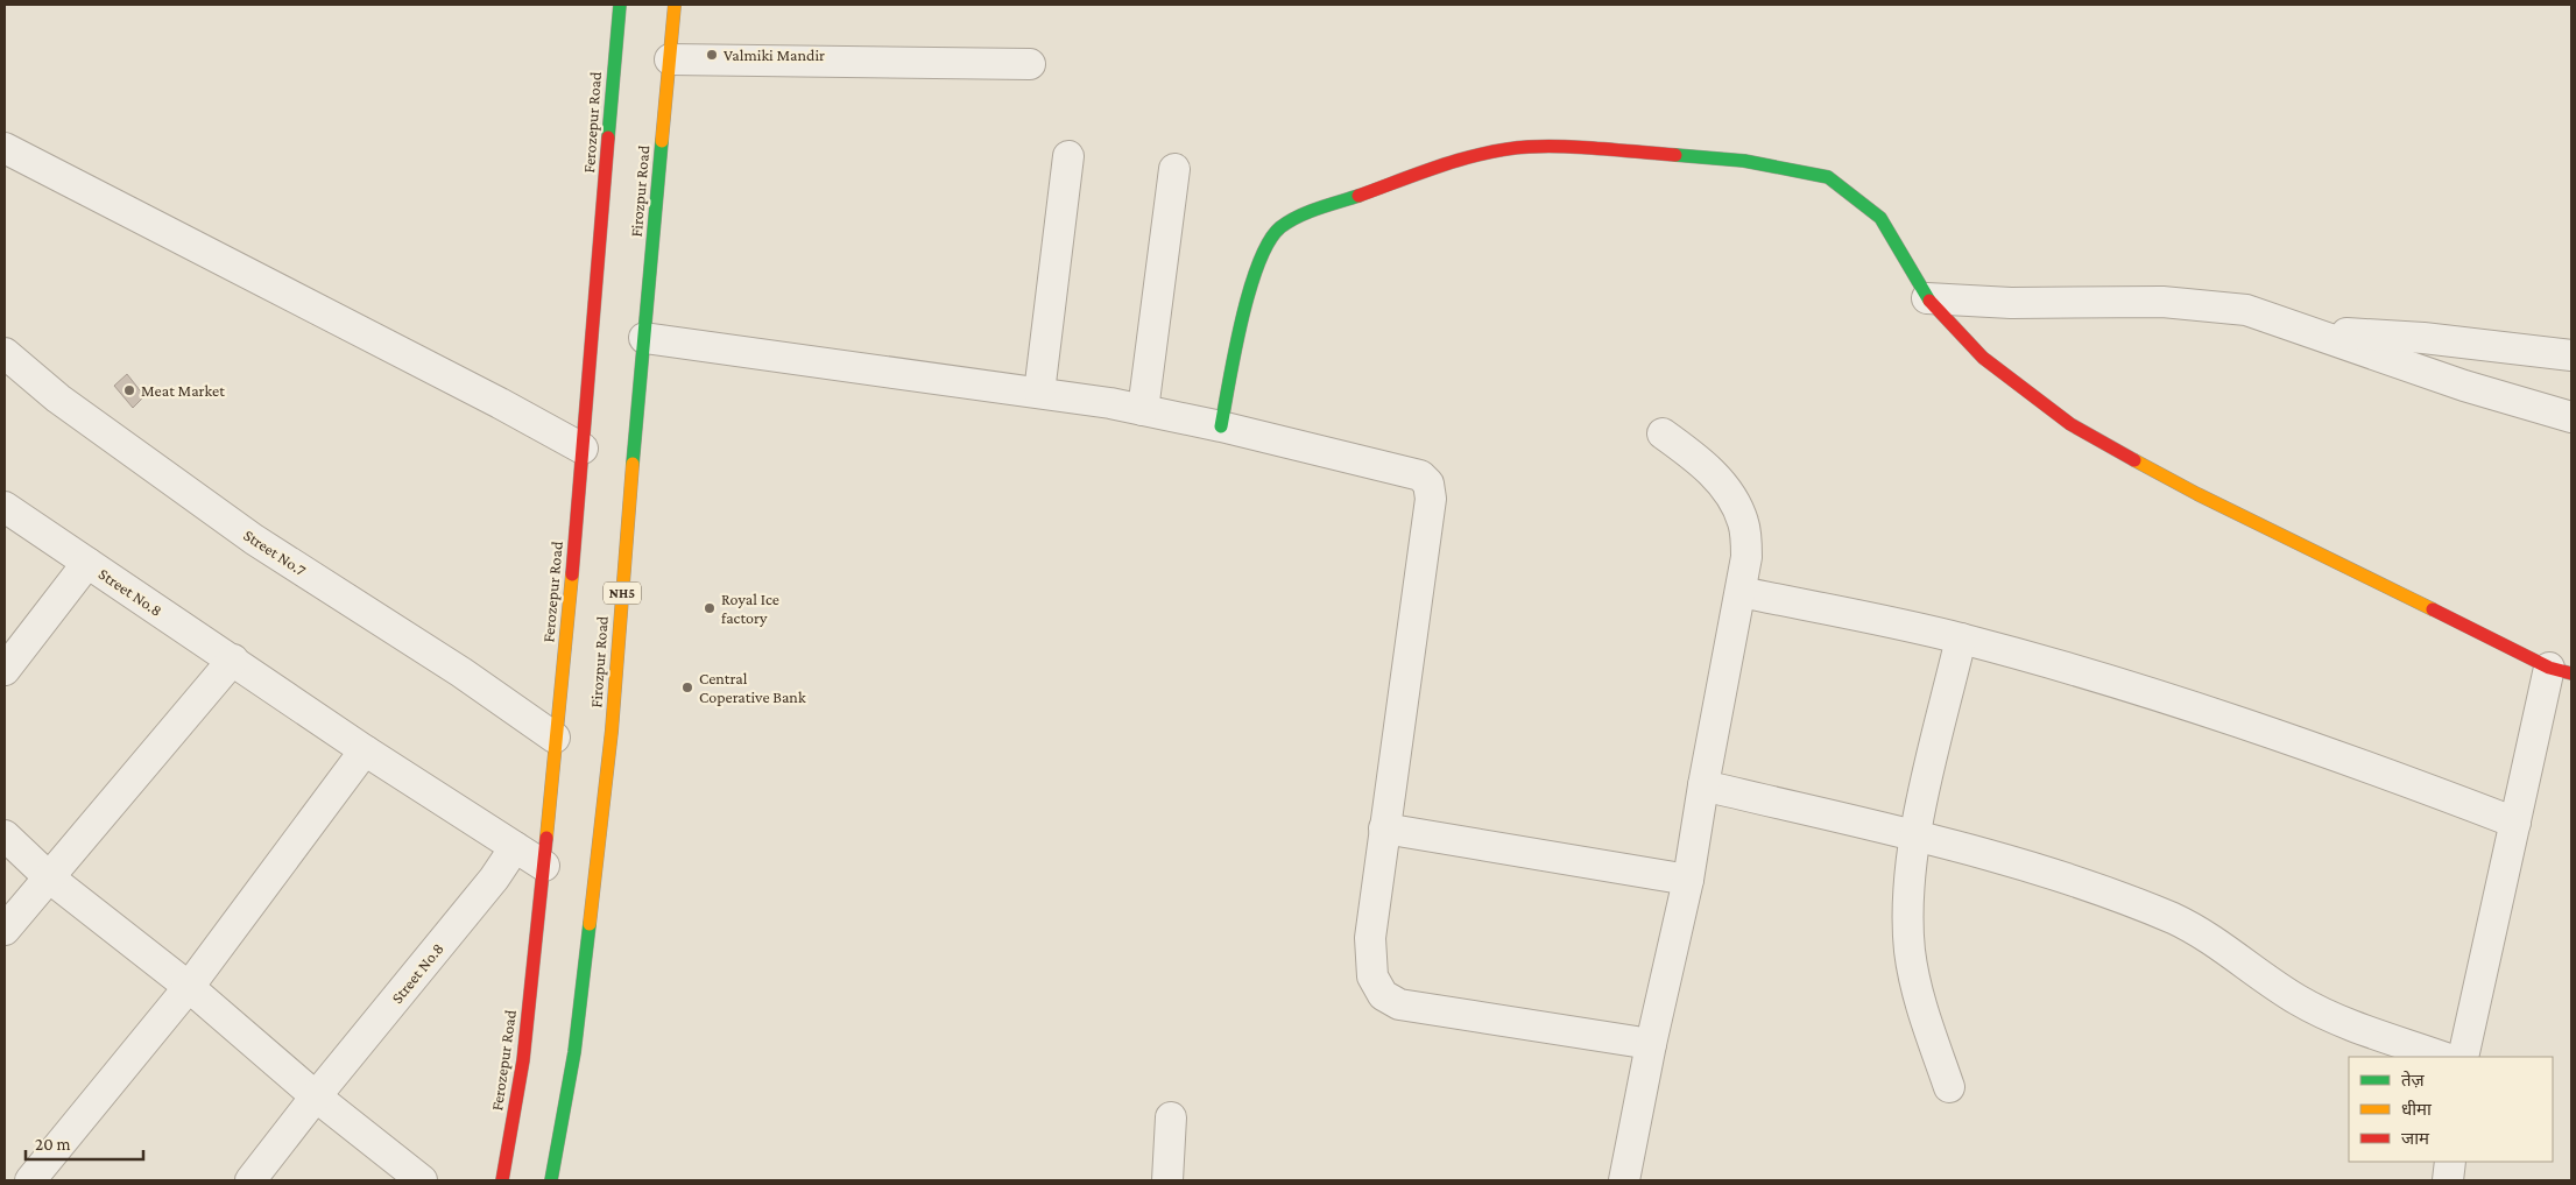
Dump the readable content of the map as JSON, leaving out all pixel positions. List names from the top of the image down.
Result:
{
  "streets": {
    "main road": ["Ferozepur Road", "Firozpur Road", "NH5"],
    "street": ["Street No.7", "Street No.8"]
  },
  "crossings": [
    ["Ferozepur Road", "Street No.7"],
    ["Ferozepur Road", "Street No.8"]
  ],
  "places": [
    "Valmiki Mandir",
    "Meat Market",
    "Royal Ice factory",
    "Central Coperative Bank"
  ],
  "legend": ["तेज़", "धीमा", "जाम"],
  "scale_bar": "20 m"
}
